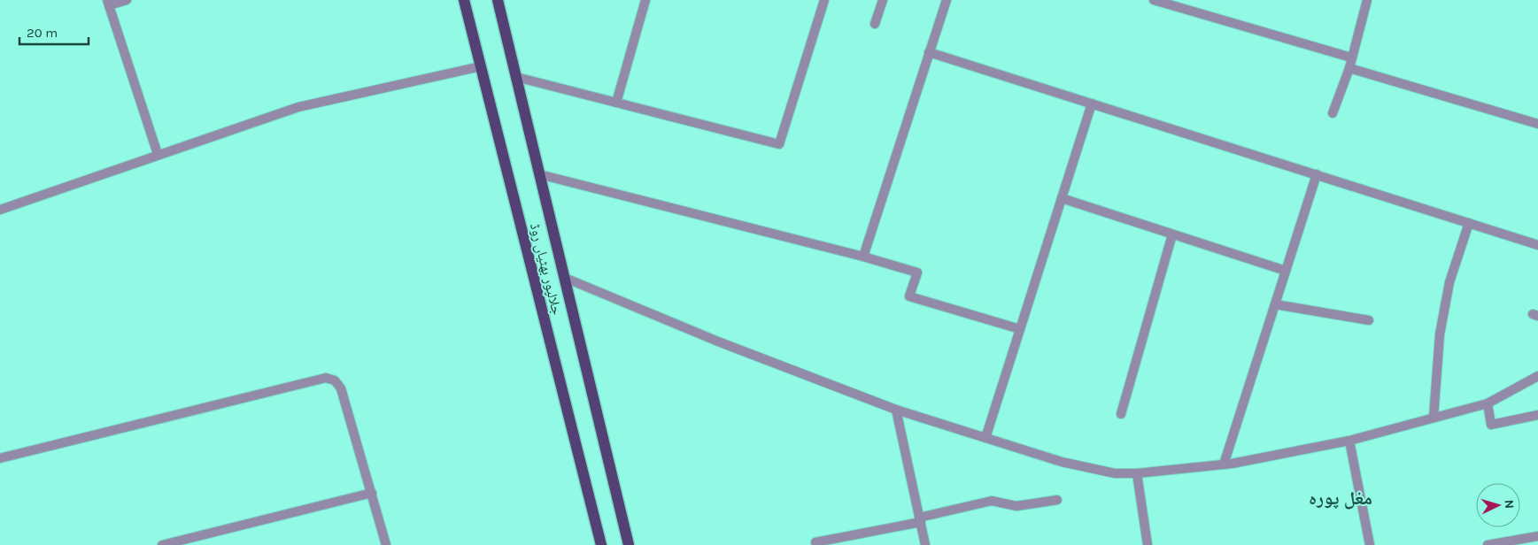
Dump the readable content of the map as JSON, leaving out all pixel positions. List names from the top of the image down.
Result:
{
  "streets": {
    "main road": ["جلالپور بھٹیاں روڈ"]
  },
  "districts": ["مغل پورہ"],
  "scale_bar": "20 m",
  "north": "right"
}
